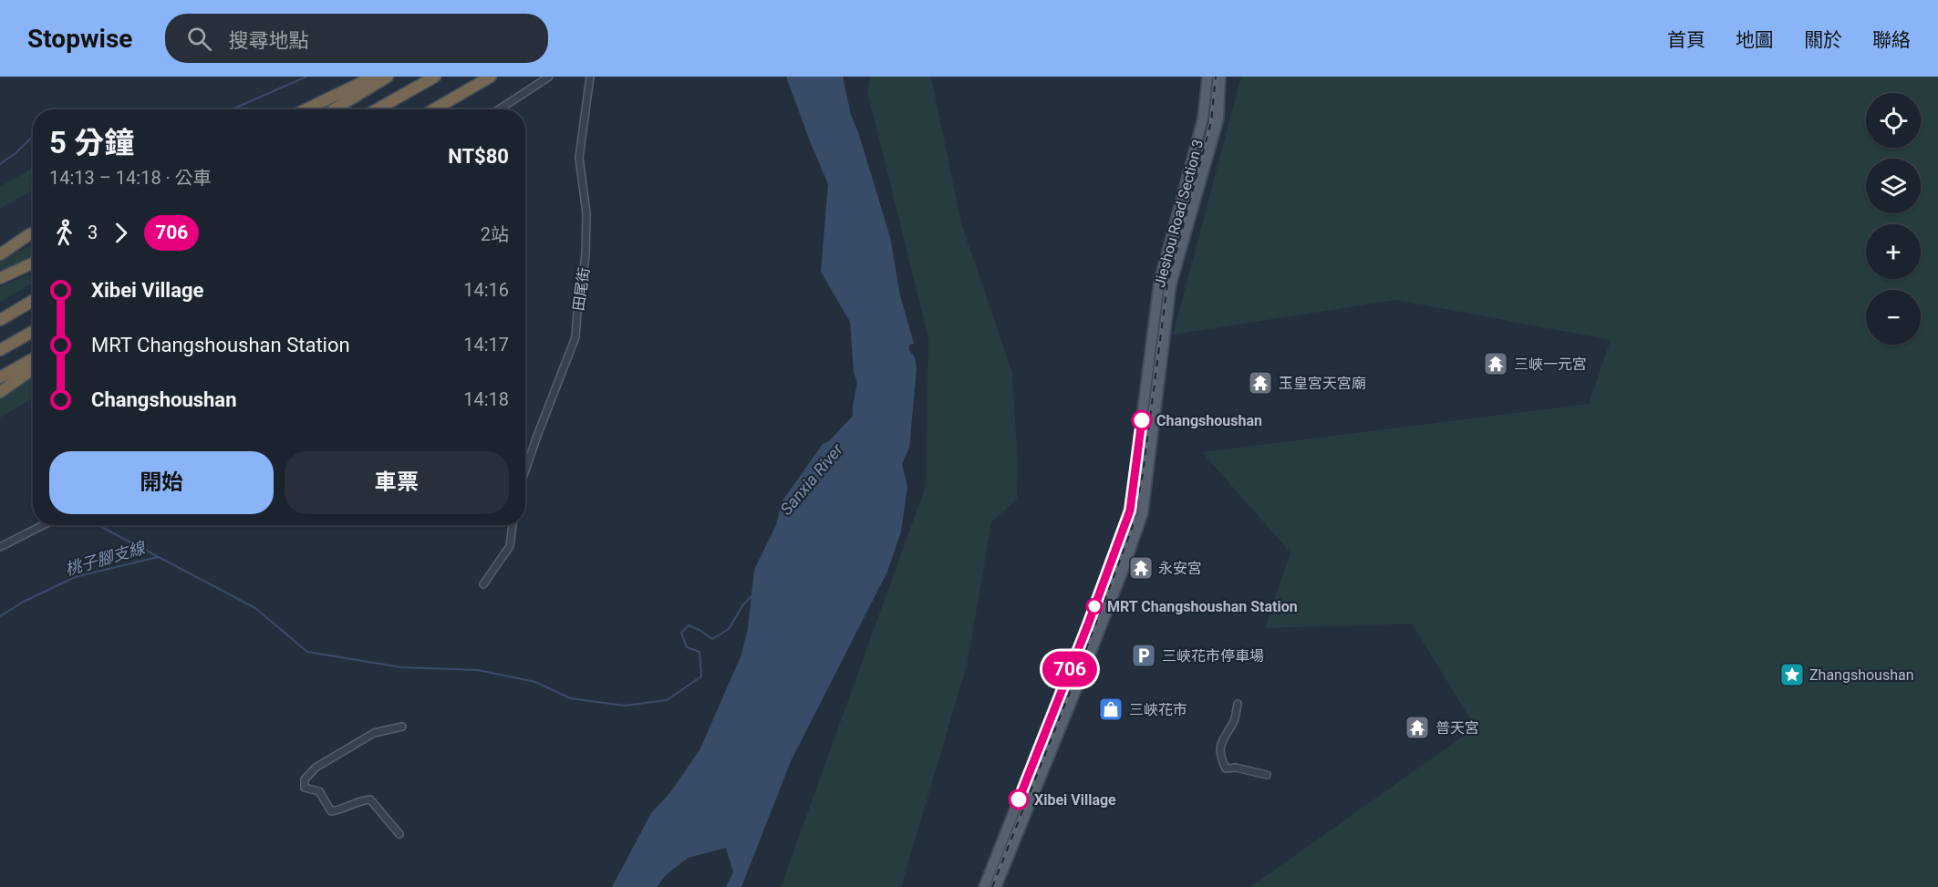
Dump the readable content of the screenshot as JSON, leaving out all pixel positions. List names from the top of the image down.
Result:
{
  "streets": {
    "main road": ["Jieshou Road Section 3"],
    "street": ["田尾街"]
  },
  "water": ["Sanxia River", "桃子腳支線"],
  "places": {
    "temple": [
      "三峽一元宮",
      "玉皇宮天宮廟",
      "永安宮",
      "普天宮"
    ],
    "other": ["Changshoushan", "MRT Changshoushan Station", "Xibei Village"],
    "parking": ["三峽花市停車場"],
    "place": ["Zhangshoushan"],
    "shop": ["三峽花市"]
  },
  "lines": ["bus line 706"],
  "page": {
    "header": "Stopwise",
    "search": "搜尋地點",
    "nav": [
      "首頁",
      "地圖",
      "關於",
      "聯絡"
    ],
    "on_map": "706",
    "map_buttons": ["+", "−"],
    "heading": ["5 分鐘", "14:13 – 14:18 · 公車", "NT$80"],
    "legs": ["3", "706", "2站"],
    "list": [
      {
        "name": "Xibei Village",
        "value": "14:16"
      },
      {
        "name": "MRT Changshoushan Station",
        "value": "14:17"
      },
      {
        "name": "Changshoushan",
        "value": "14:18"
      }
    ],
    "buttons": ["開始", "車票"]
  }
}
